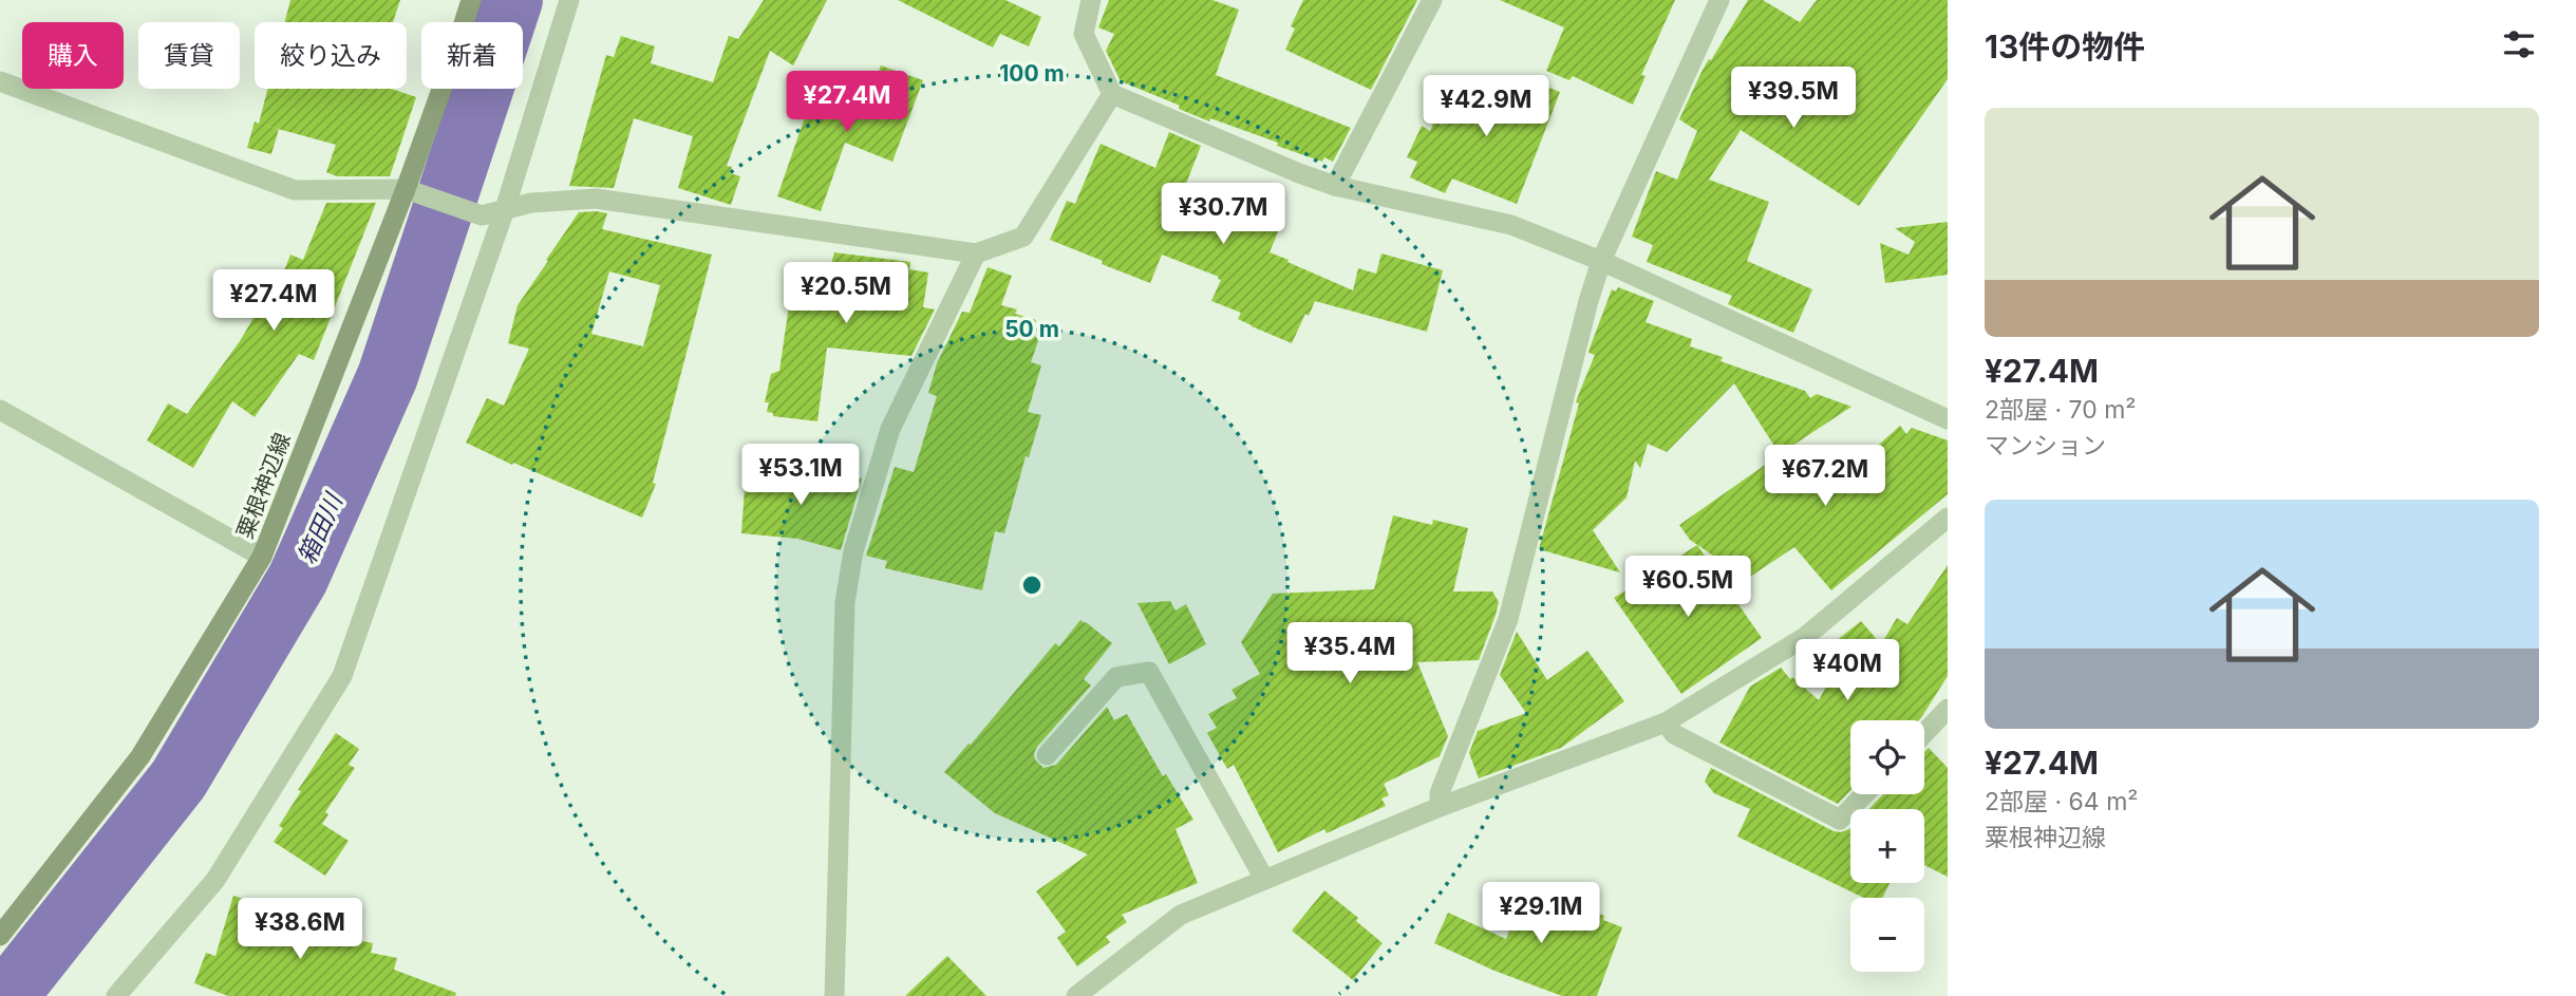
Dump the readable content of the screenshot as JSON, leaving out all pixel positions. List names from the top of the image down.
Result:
{
  "streets": {
    "main road": ["粟根神辺線"]
  },
  "water": ["箱田川"],
  "page": {
    "heading": "13件の物件",
    "chip": [
      "購入",
      "賃貸",
      "絞り込み",
      "新着"
    ],
    "price": [
      "¥39.5M",
      "¥27.4M",
      "¥42.9M",
      "¥30.7M",
      "¥20.5M",
      "¥27.4M",
      "¥53.1M",
      "¥67.2M",
      "¥60.5M",
      "¥35.4M",
      "¥40M",
      "¥29.1M",
      "¥38.6M"
    ],
    "list": [
      {
        "name": "¥27.4M",
        "note": "2部屋 · 70 m² · マンション"
      },
      {
        "name": "¥27.4M",
        "note": "2部屋 · 64 m² · 粟根神辺線"
      }
    ],
    "map_buttons": ["+", "−"]
  },
  "rings": ["100 m", "50 m"]
}
